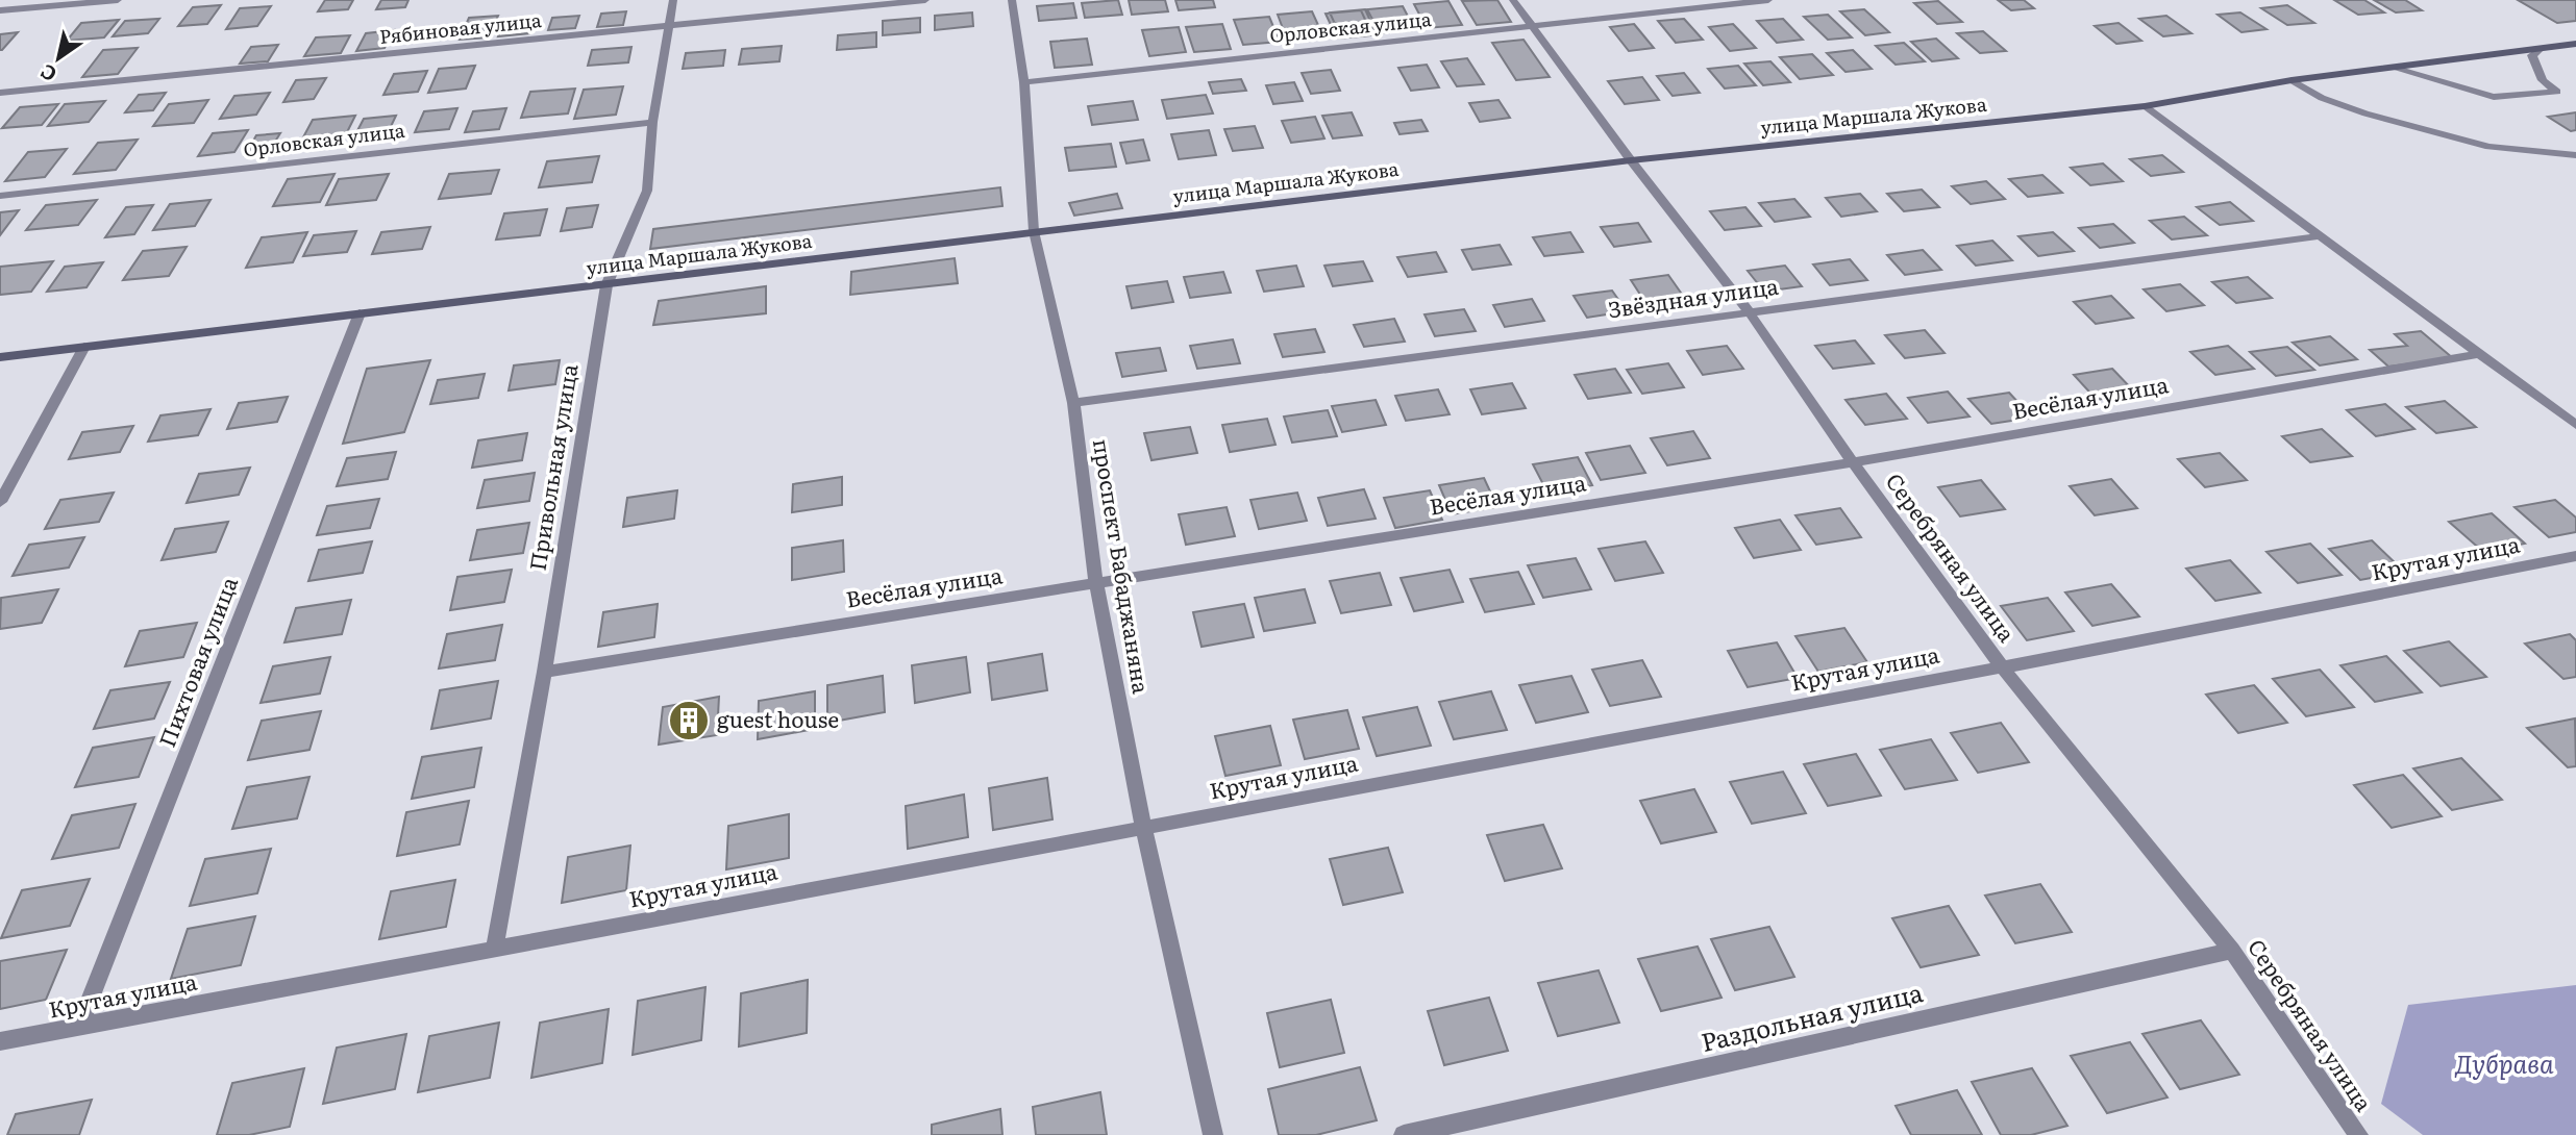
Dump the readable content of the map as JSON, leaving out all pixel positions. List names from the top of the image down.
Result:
{
  "streets": {
    "main road": ["улица Маршала Жукова"],
    "street": [
      "Орловская улица",
      "Рябиновая улица",
      "Звёздная улица",
      "Весёлая улица",
      "Привольная улица",
      "Серебряная улица",
      "Крутая улица",
      "проспект Бабаджаняна",
      "Пихтовая улица",
      "Раздольная улица"
    ]
  },
  "crossings": [
    ["Орловская улица", "Привольная улица"],
    ["Орловская улица", "Серебряная улица"],
    ["Орловская улица", "проспект Бабаджаняна"],
    ["Рябиновая улица", "Привольная улица"],
    ["улица Маршала Жукова", "Привольная улица"],
    ["улица Маршала Жукова", "Серебряная улица"],
    ["улица Маршала Жукова", "проспект Бабаджаняна"],
    ["улица Маршала Жукова", "Пихтовая улица"],
    ["Звёздная улица", "Серебряная улица"],
    ["Звёздная улица", "проспект Бабаджаняна"],
    ["Весёлая улица", "Привольная улица"],
    ["Весёлая улица", "Серебряная улица"],
    ["Весёлая улица", "проспект Бабаджаняна"],
    ["Привольная улица", "Крутая улица"],
    ["Серебряная улица", "Крутая улица"],
    ["Серебряная улица", "Раздольная улица"],
    ["Крутая улица", "проспект Бабаджаняна"],
    ["Крутая улица", "Пихтовая улица"]
  ],
  "parks": ["Дубрава"],
  "places": {
    "building": ["guest house"]
  },
  "north": "bottom left"
}
